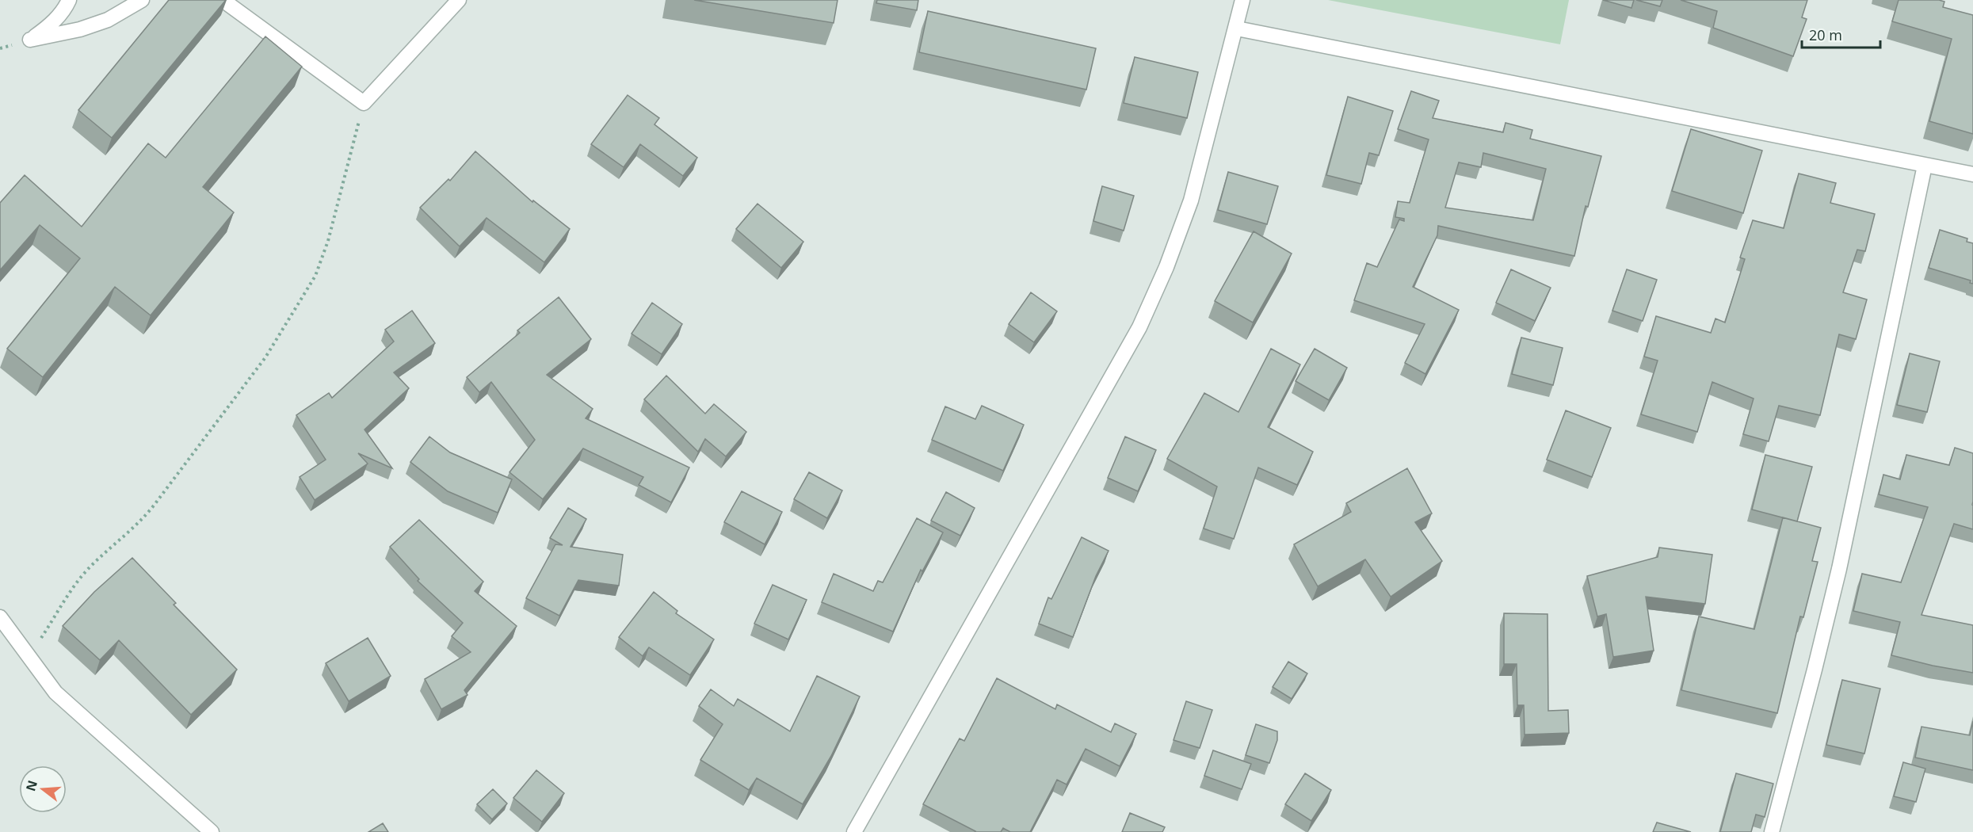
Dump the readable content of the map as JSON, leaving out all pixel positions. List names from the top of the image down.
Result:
{
  "scale_bar": "20 m",
  "north": "left"
}
